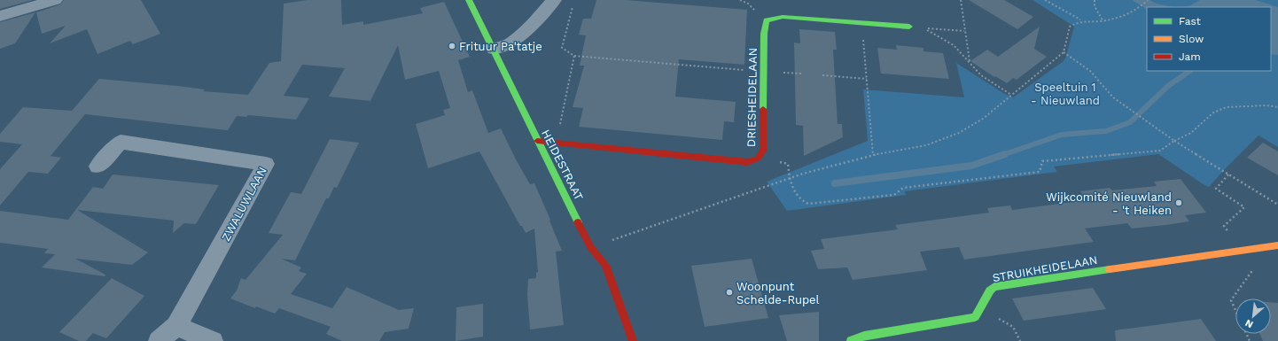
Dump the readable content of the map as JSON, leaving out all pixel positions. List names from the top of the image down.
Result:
{
  "streets": {
    "street": [
      "DRIESHEIDELAAN",
      "HEIDESTRAAT",
      "ZWALUWLAAN",
      "STRUIKHEIDELAAN"
    ]
  },
  "crossings": [
    ["DRIESHEIDELAAN", "HEIDESTRAAT"]
  ],
  "parks": ["Speeltuin 1 - Nieuwland"],
  "places": ["Frituur Pa'tatje", "Wijkcomité Nieuwland - 't Heiken", "Woonpunt Schelde-Rupel"],
  "legend": ["Fast", "Slow", "Jam"],
  "north": "bottom left"
}
